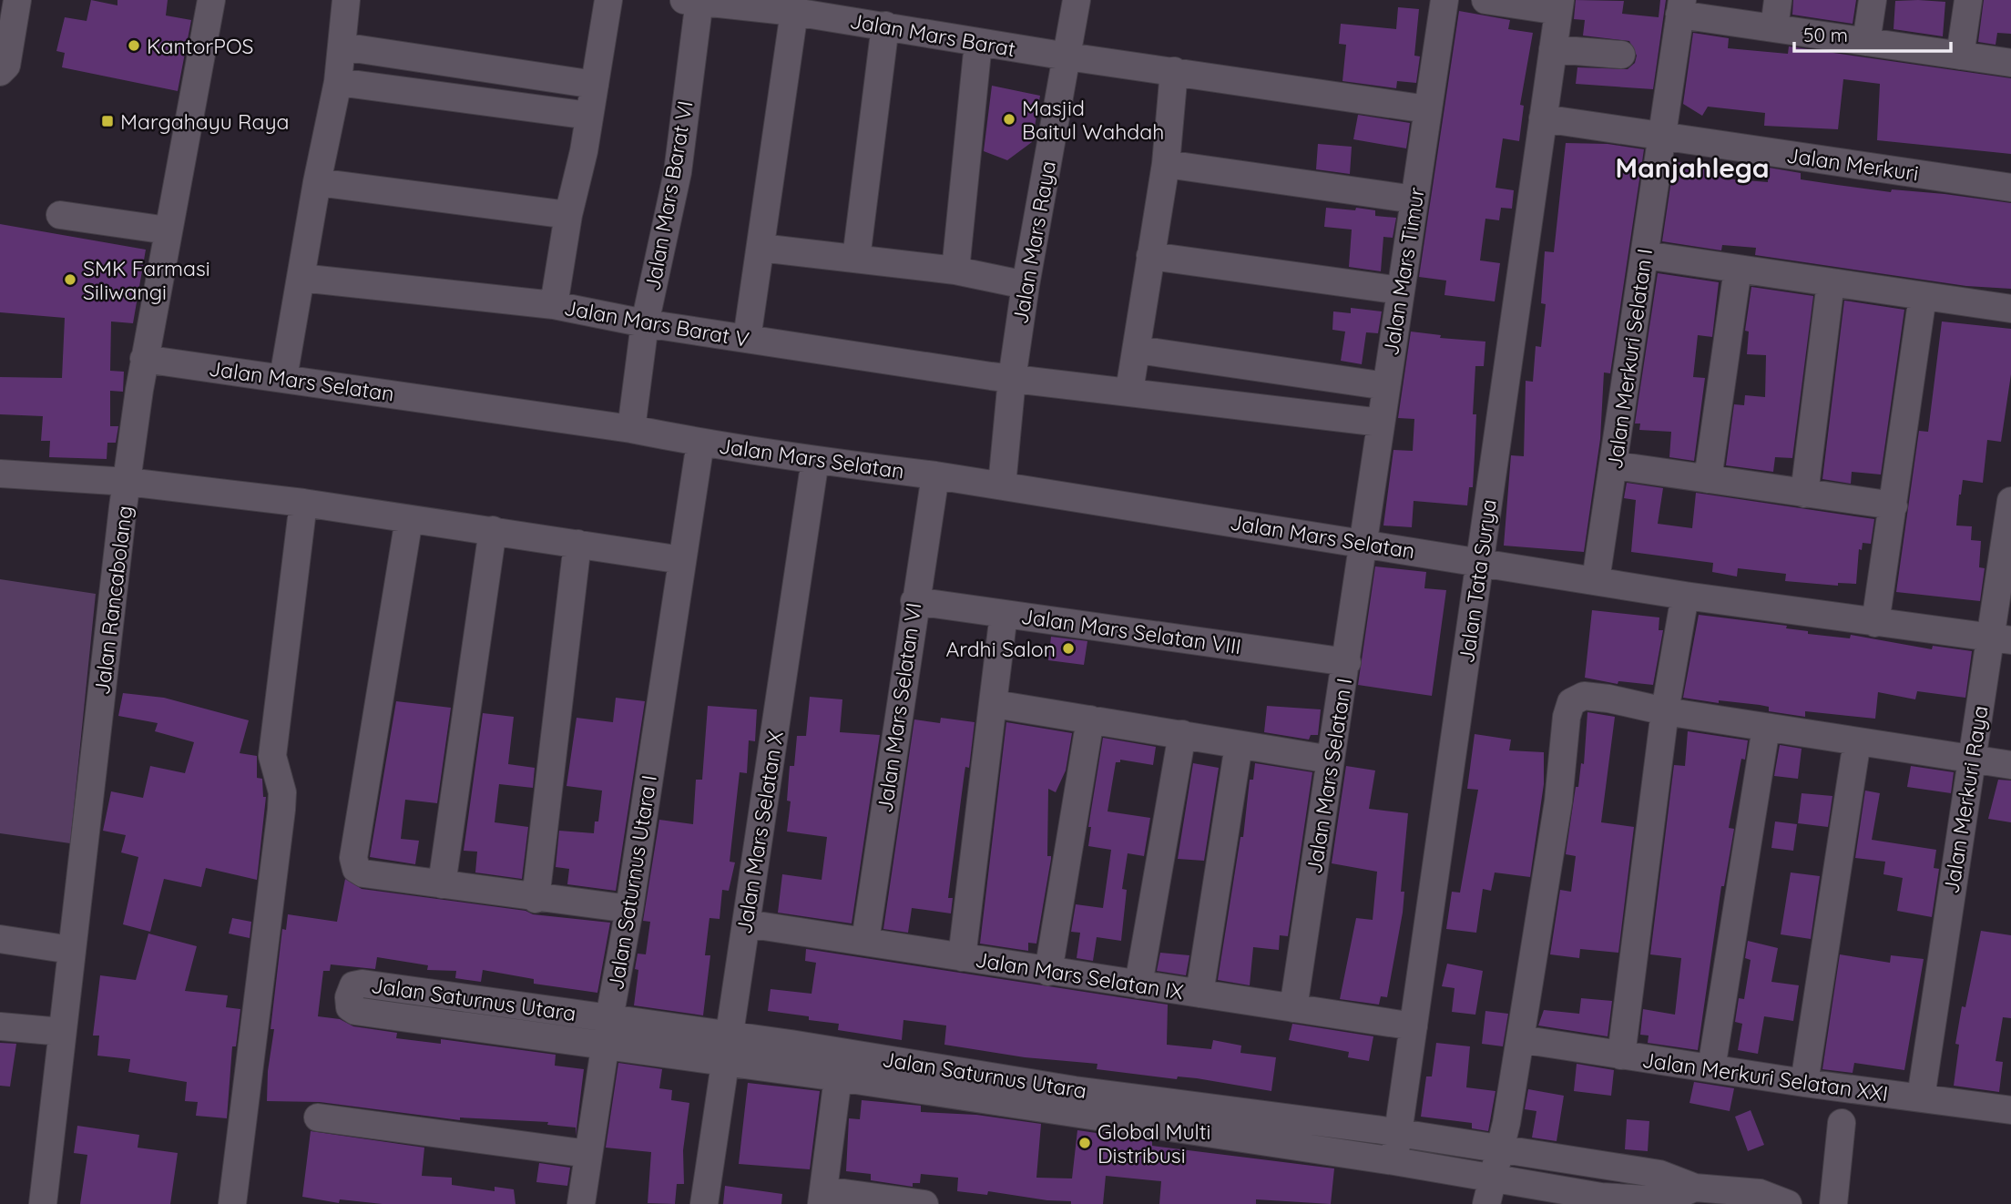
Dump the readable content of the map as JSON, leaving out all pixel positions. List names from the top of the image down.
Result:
{
  "streets": {
    "street": [
      "Jalan Mars Barat",
      "Jalan Merkuri",
      "Jalan Mars Barat VI",
      "Jalan Mars Raya",
      "Jalan Mars Timur",
      "Jalan Mars Barat V",
      "Jalan Merkuri Selatan I",
      "Jalan Mars Selatan",
      "Jalan Tata Surya",
      "Jalan Rancabolang",
      "Jalan Mars Selatan VIII",
      "Jalan Mars Selatan VI",
      "Jalan Mars Selatan I",
      "Jalan Merkuri Raya",
      "Jalan Mars Selatan X",
      "Jalan Saturnus Utara I",
      "Jalan Mars Selatan IX",
      "Jalan Saturnus Utara",
      "Jalan Merkuri Selatan XXI"
    ]
  },
  "crossings": [
    ["Jalan Mars Barat", "Jalan Mars Barat VI"],
    ["Jalan Mars Barat", "Jalan Mars Raya"],
    ["Jalan Mars Barat", "Jalan Mars Timur"],
    ["Jalan Merkuri", "Jalan Merkuri Selatan I"],
    ["Jalan Merkuri", "Jalan Tata Surya"],
    ["Jalan Mars Barat VI", "Jalan Mars Barat V"],
    ["Jalan Mars Barat VI", "Jalan Mars Selatan"],
    ["Jalan Mars Raya", "Jalan Mars Barat V"],
    ["Jalan Mars Raya", "Jalan Mars Selatan"],
    ["Jalan Mars Timur", "Jalan Mars Barat V"],
    ["Jalan Mars Timur", "Jalan Mars Selatan"],
    ["Jalan Mars Timur", "Jalan Mars Selatan I"],
    ["Jalan Merkuri Selatan I", "Jalan Mars Selatan"],
    ["Jalan Mars Selatan", "Jalan Tata Surya"],
    ["Jalan Mars Selatan", "Jalan Rancabolang"],
    ["Jalan Mars Selatan", "Jalan Mars Selatan VI"],
    ["Jalan Mars Selatan", "Jalan Mars Selatan I"],
    ["Jalan Mars Selatan", "Jalan Merkuri Raya"],
    ["Jalan Mars Selatan", "Jalan Mars Selatan X"],
    ["Jalan Mars Selatan", "Jalan Saturnus Utara I"],
    ["Jalan Tata Surya", "Jalan Mars Selatan IX"],
    ["Jalan Tata Surya", "Jalan Saturnus Utara"],
    ["Jalan Mars Selatan VIII", "Jalan Mars Selatan VI"],
    ["Jalan Mars Selatan VIII", "Jalan Mars Selatan I"],
    ["Jalan Mars Selatan VI", "Jalan Mars Selatan IX"],
    ["Jalan Mars Selatan I", "Jalan Mars Selatan IX"],
    ["Jalan Merkuri Raya", "Jalan Merkuri Selatan XXI"],
    ["Jalan Mars Selatan X", "Jalan Mars Selatan IX"],
    ["Jalan Mars Selatan X", "Jalan Saturnus Utara"],
    ["Jalan Saturnus Utara I", "Jalan Saturnus Utara"]
  ],
  "districts": ["Manjahlega"],
  "places": {
    "other": [
      "KantorPOS",
      "Masjid Baitul Wahdah",
      "SMK Farmasi Siliwangi",
      "Ardhi Salon",
      "Global Multi Distribusi"
    ],
    "transit": ["Margahayu Raya"]
  },
  "scale_bar": "50 m"
}
